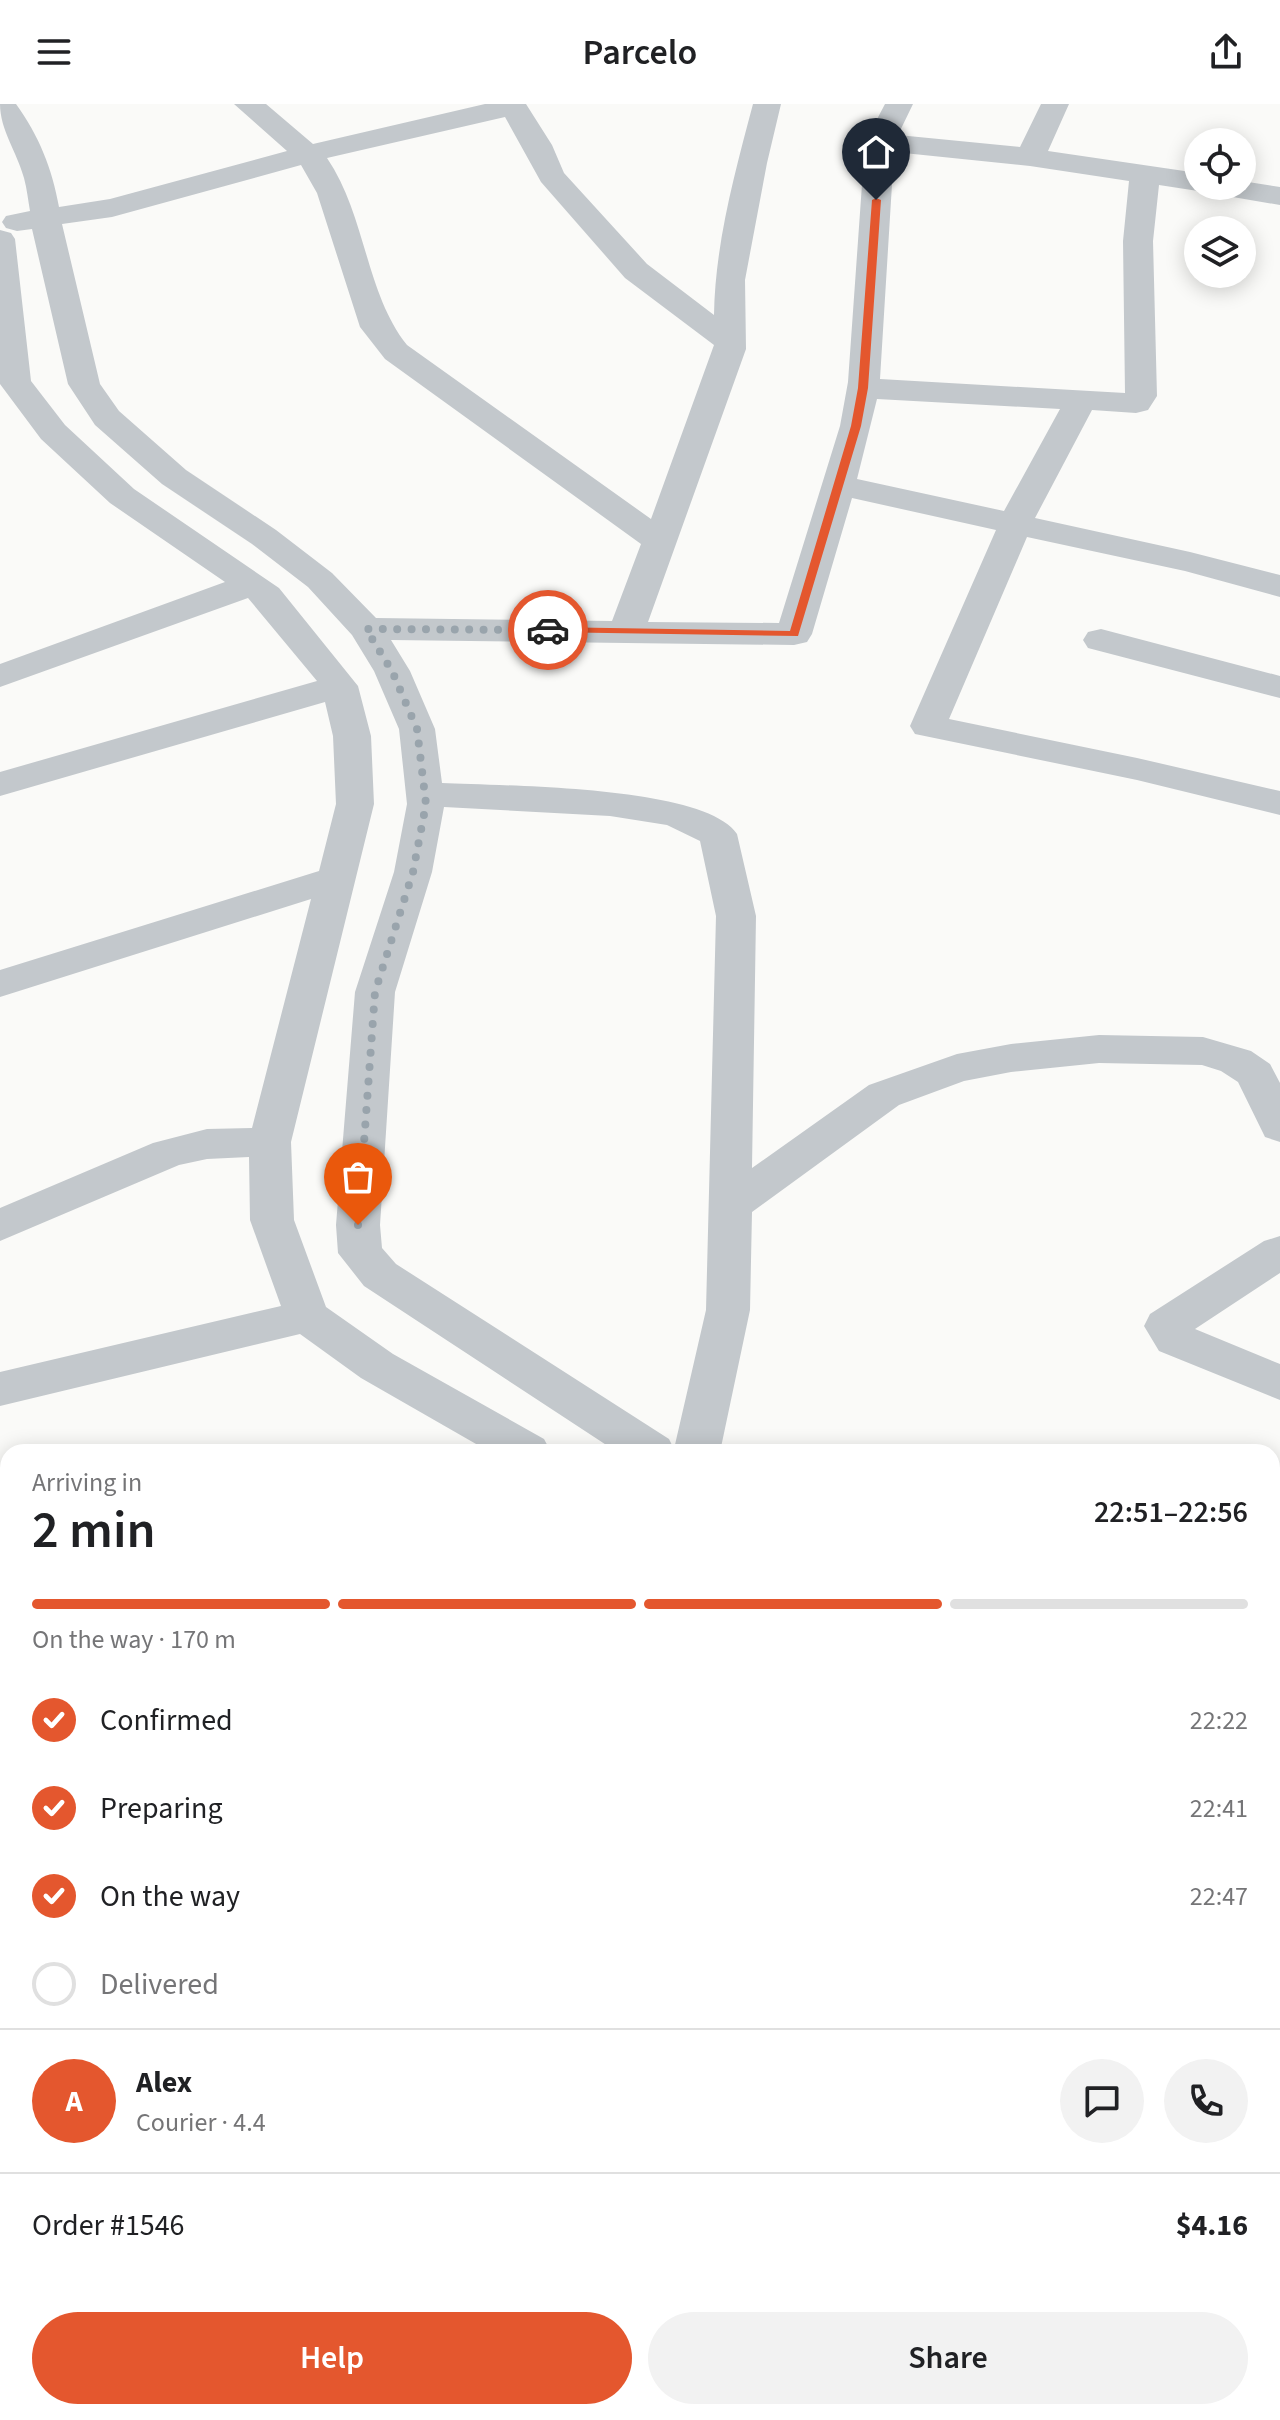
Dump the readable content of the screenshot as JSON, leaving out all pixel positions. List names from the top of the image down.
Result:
{
  "page": {
    "header": "Parcelo",
    "heading": ["2 min", "Arriving in", "22:51–22:56"],
    "panel": [
      "Alex",
      "Courier · 4.4",
      "Order #1546",
      "$4.16"
    ],
    "bar": "On the way · 170 m",
    "list": [
      ["Confirmed", "22:22"],
      ["Preparing", "22:41"],
      ["On the way", "22:47"],
      "Delivered"
    ],
    "round": "A",
    "buttons": ["Help", "Share"]
  }
}
